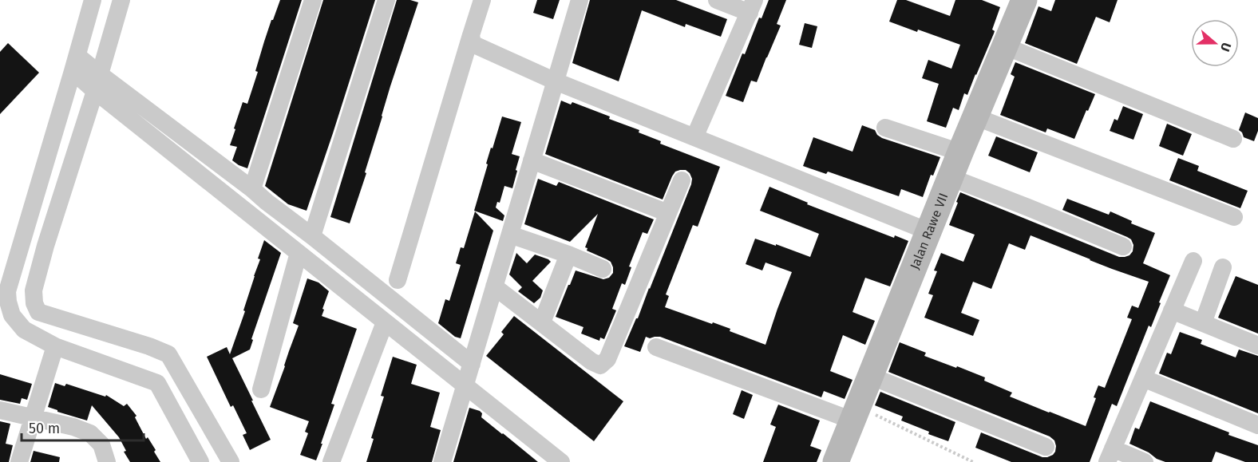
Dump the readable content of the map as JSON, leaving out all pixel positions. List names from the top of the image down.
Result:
{
  "streets": {
    "main road": ["Jalan Rawe VII"]
  },
  "scale_bar": "50 m",
  "north": "right"
}
